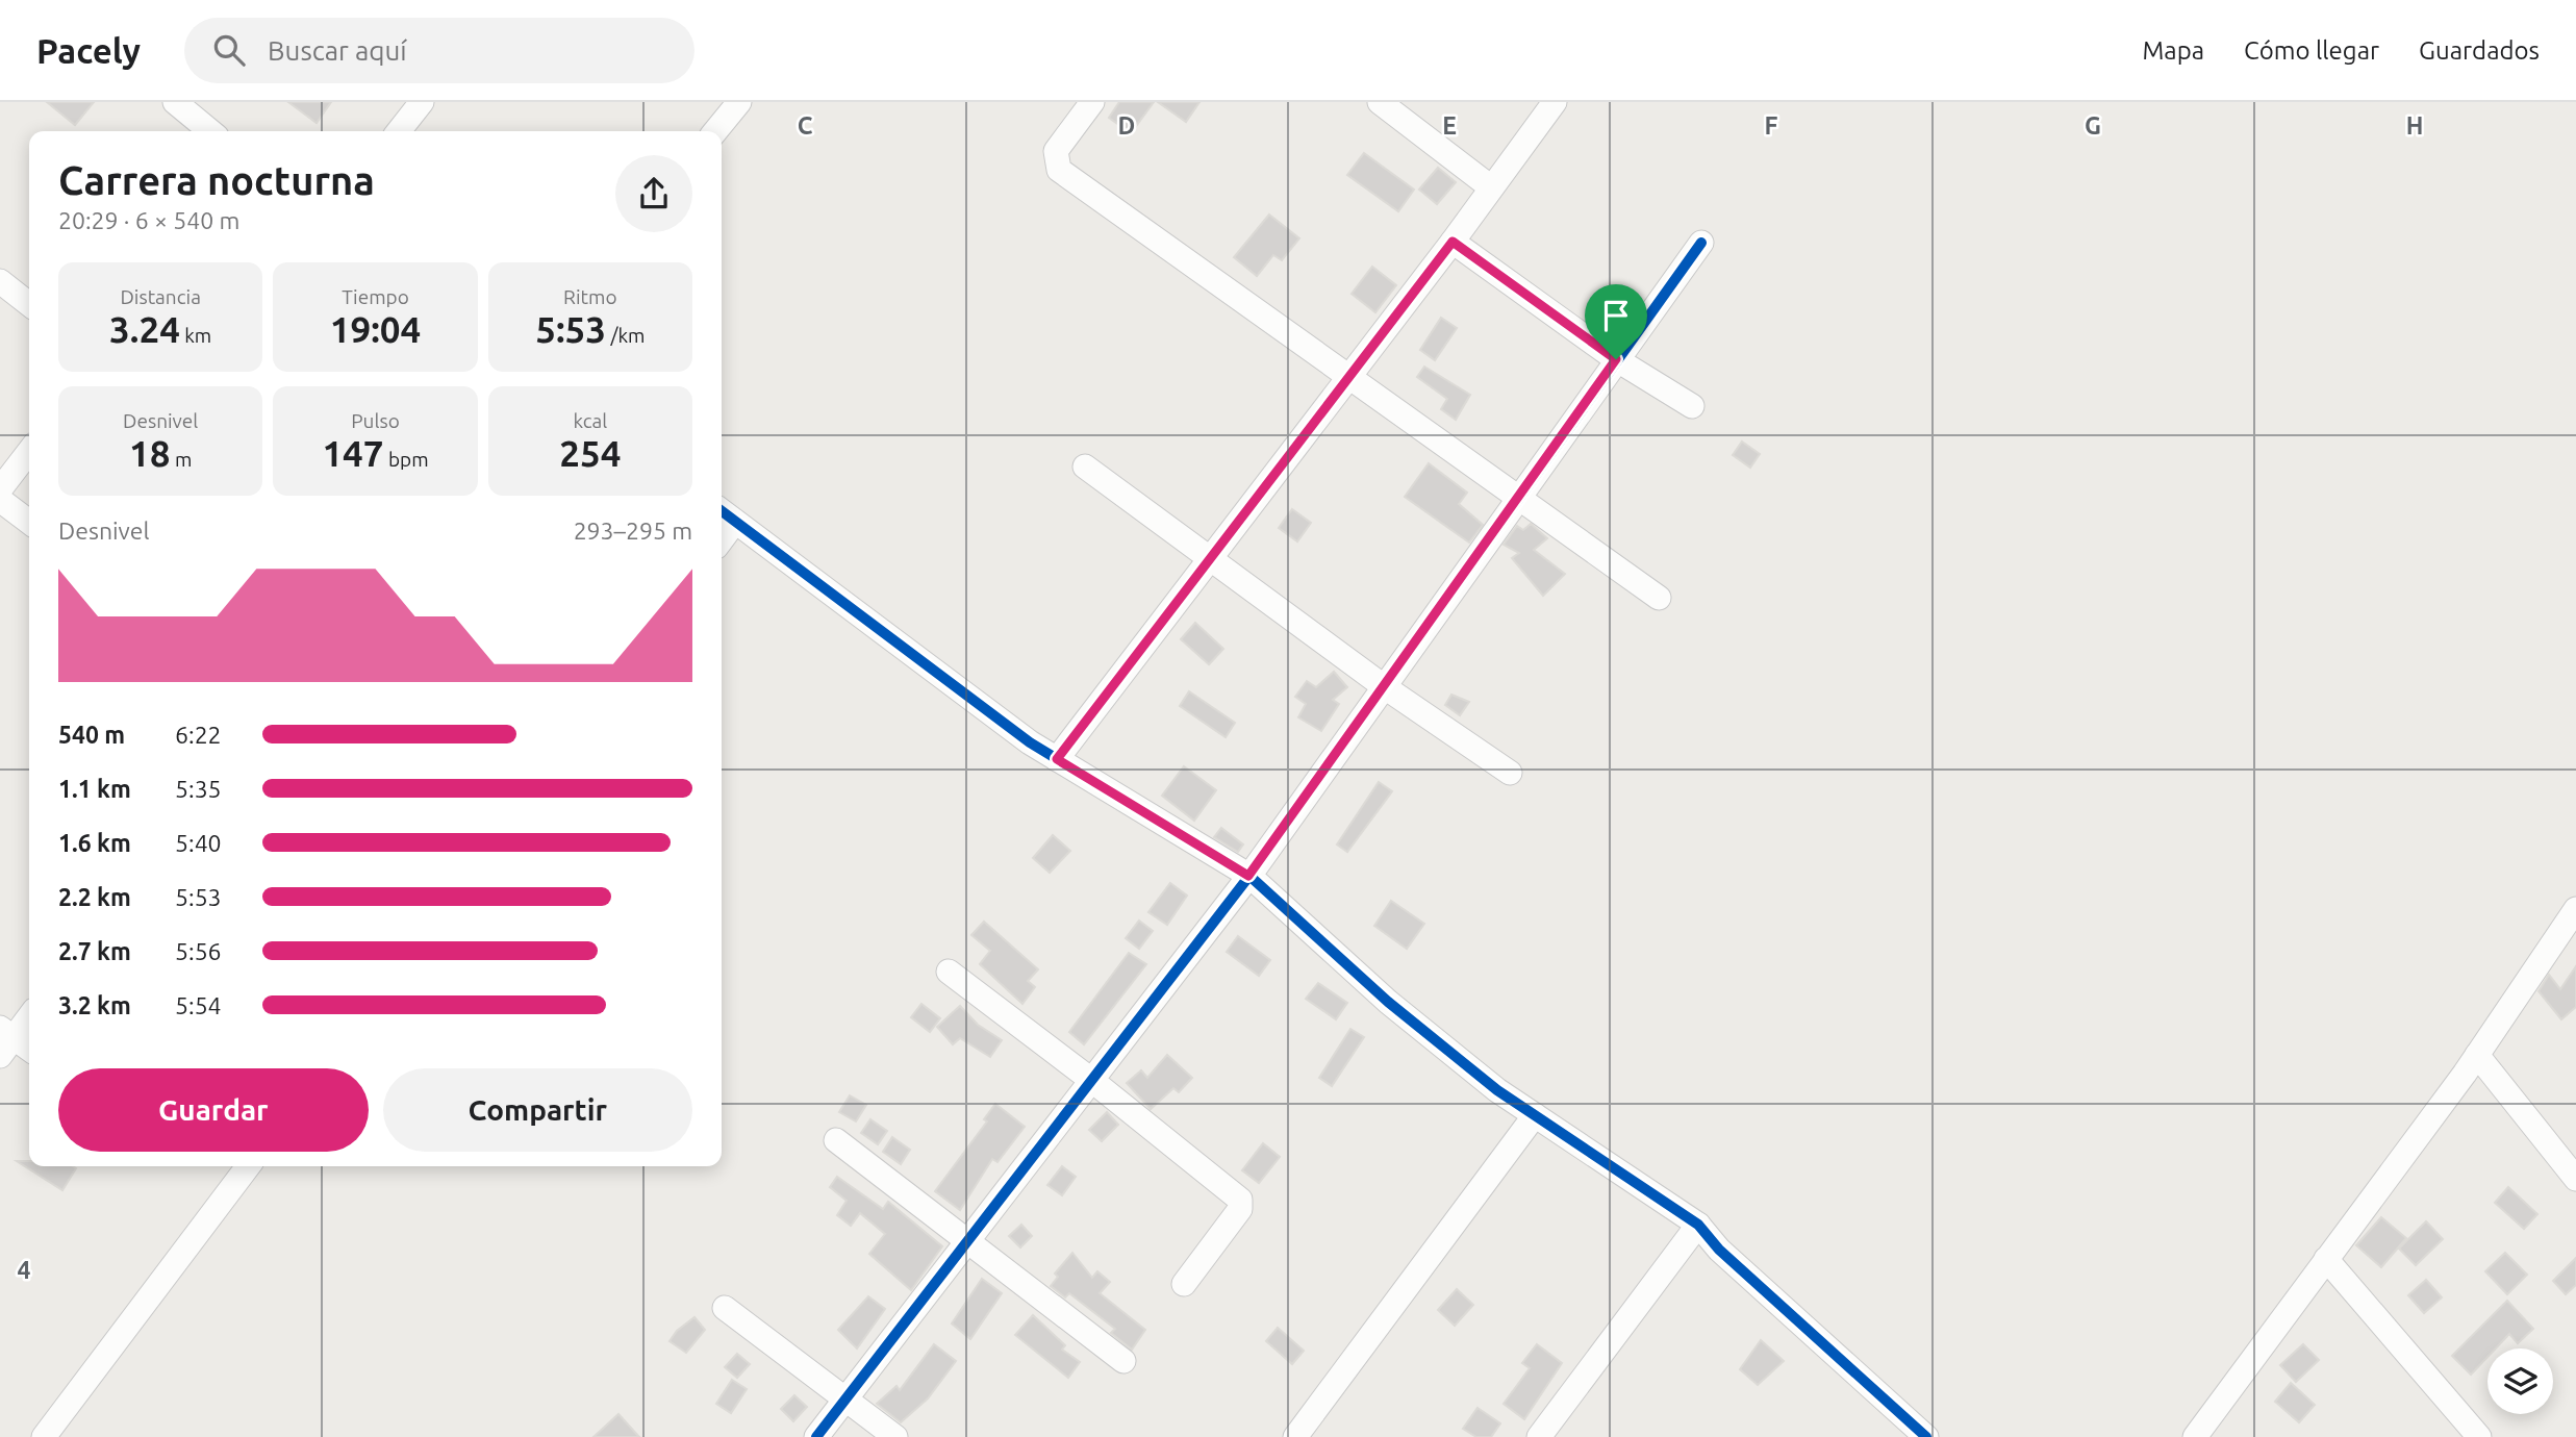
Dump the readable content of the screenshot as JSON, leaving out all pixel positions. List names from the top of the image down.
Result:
{
  "page": {
    "header": "Pacely",
    "search": "Buscar aquí",
    "nav": ["Mapa", "Cómo llegar", "Guardados"],
    "heading": ["Carrera nocturna", "20:29 · 6 × 540 m"],
    "stats": [
      ["Distancia", "3.24 km"],
      ["Tiempo", "19:04"],
      ["Ritmo", "5:53 /km"],
      ["Desnivel", "18 m"],
      ["Pulso", "147 bpm"],
      ["kcal", "254"]
    ],
    "chart": ["Desnivel", "293–295 m"],
    "list": [
      {
        "name": "540 m",
        "note": "6:22"
      },
      {
        "name": "1.1 km",
        "note": "5:35"
      },
      {
        "name": "1.6 km",
        "note": "5:40"
      },
      {
        "name": "2.2 km",
        "note": "5:53"
      },
      {
        "name": "2.7 km",
        "note": "5:56"
      },
      {
        "name": "3.2 km",
        "note": "5:54"
      }
    ],
    "buttons": ["Guardar", "Compartir"]
  },
  "grid": {
    "columns": [
      "C",
      "D",
      "E",
      "F",
      "G",
      "H"
    ],
    "rows": ["4"]
  }
}
